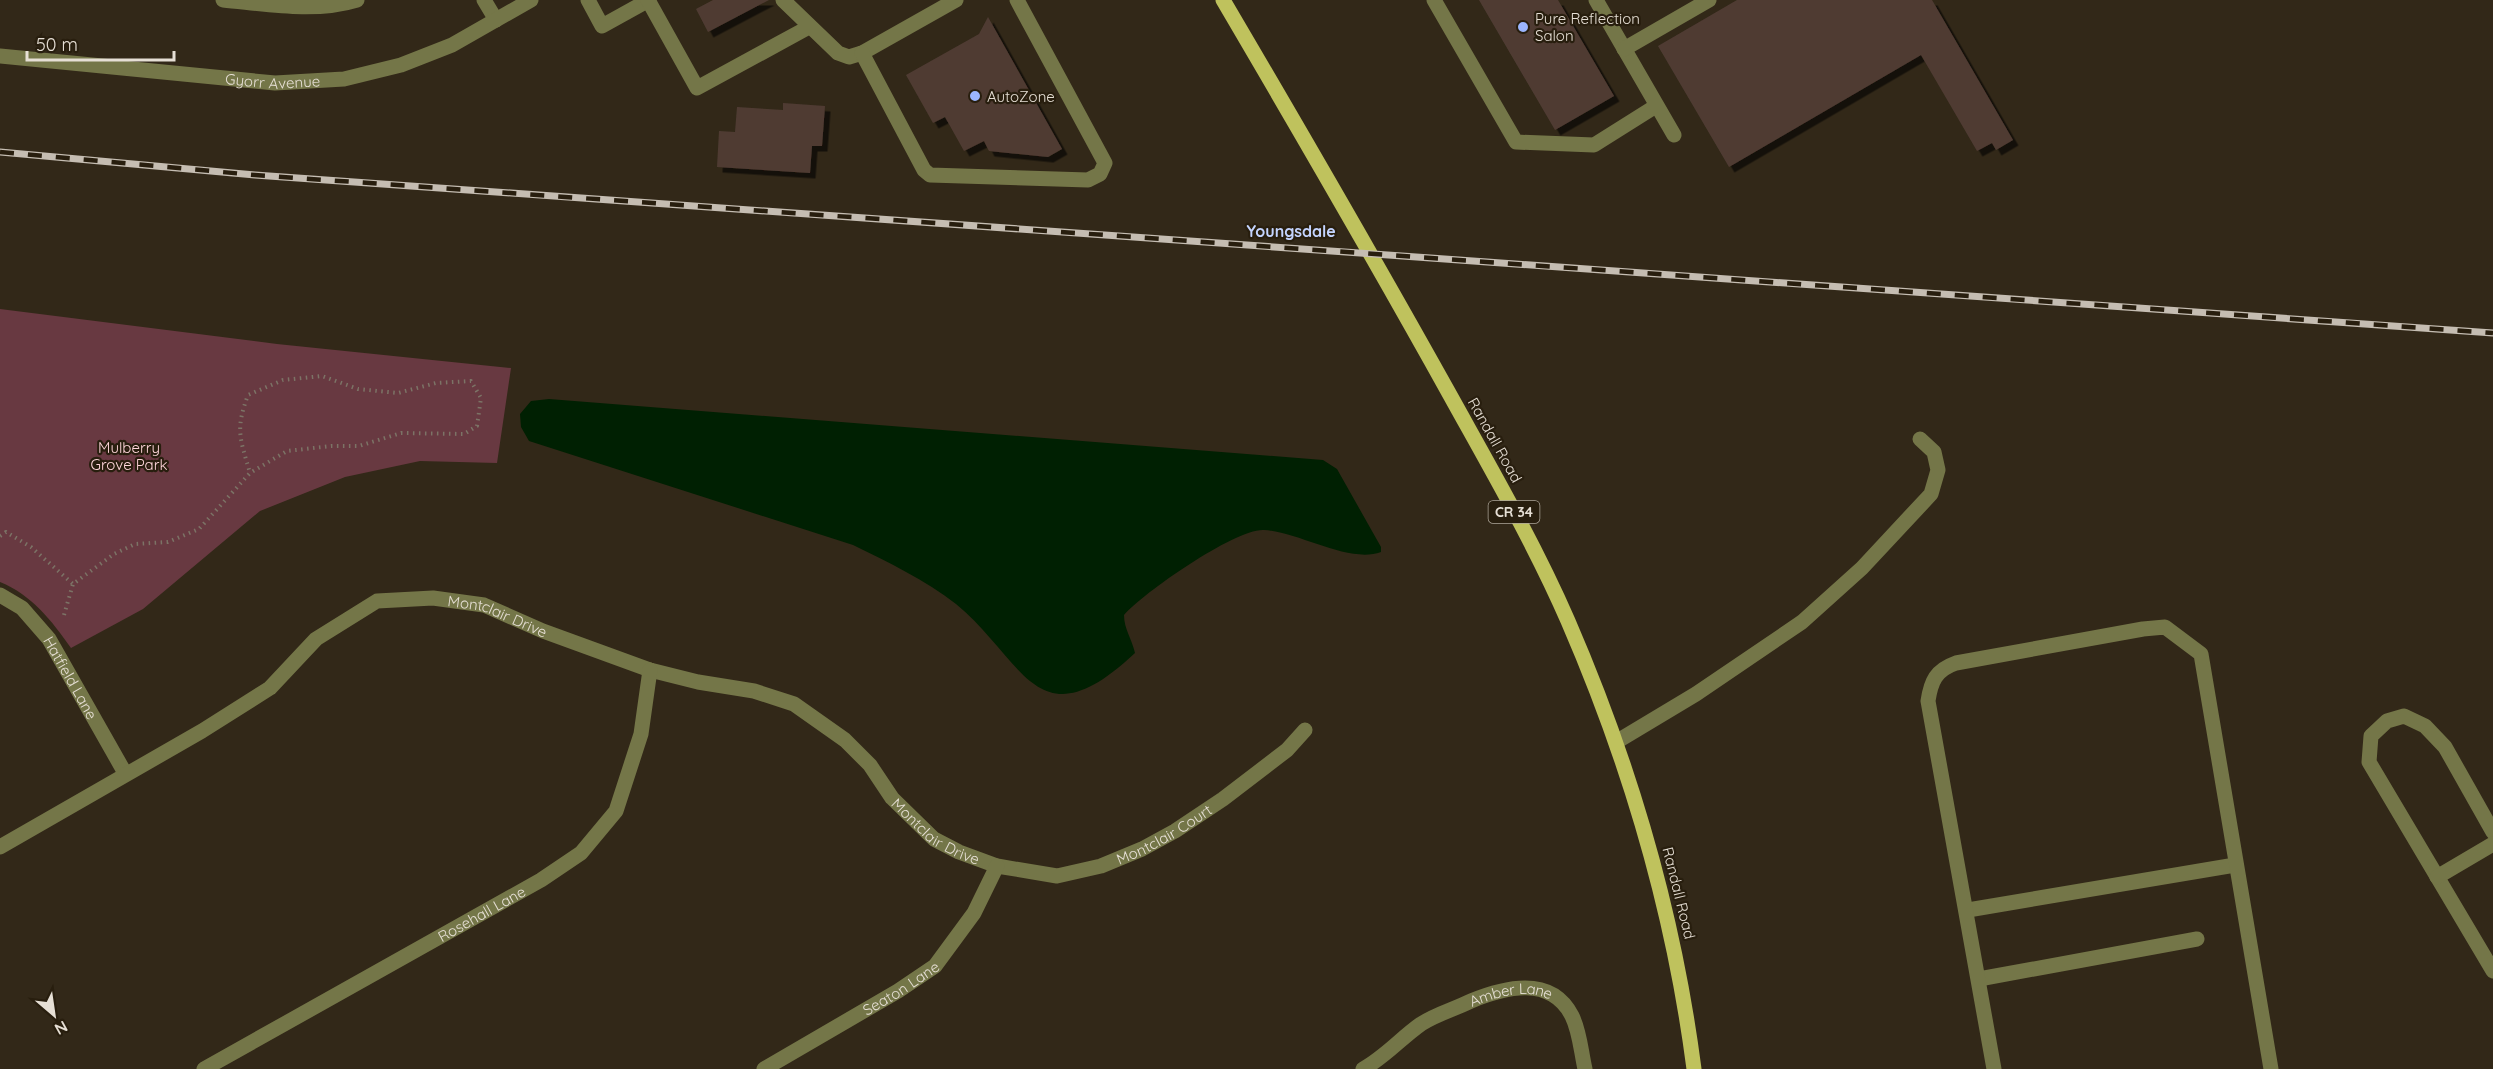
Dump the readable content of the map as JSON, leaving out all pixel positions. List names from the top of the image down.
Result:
{
  "streets": {
    "main road": ["Randall Road", "CR 34"],
    "street": [
      "Gyorr Avenue",
      "Montclair Drive",
      "Hatfield Lane",
      "Montclair Court",
      "Rosehall Lane",
      "Seaton Lane",
      "Amber Lane"
    ]
  },
  "crossings": [
    ["Montclair Drive", "Hatfield Lane"],
    ["Montclair Drive", "Montclair Court"],
    ["Montclair Drive", "Rosehall Lane"],
    ["Montclair Drive", "Seaton Lane"],
    ["Montclair Court", "Seaton Lane"]
  ],
  "districts": ["Youngsdale"],
  "parks": ["Mulberry Grove Park"],
  "places": ["Pure Reflection Salon", "AutoZone"],
  "scale_bar": "50 m",
  "north": "bottom right"
}
